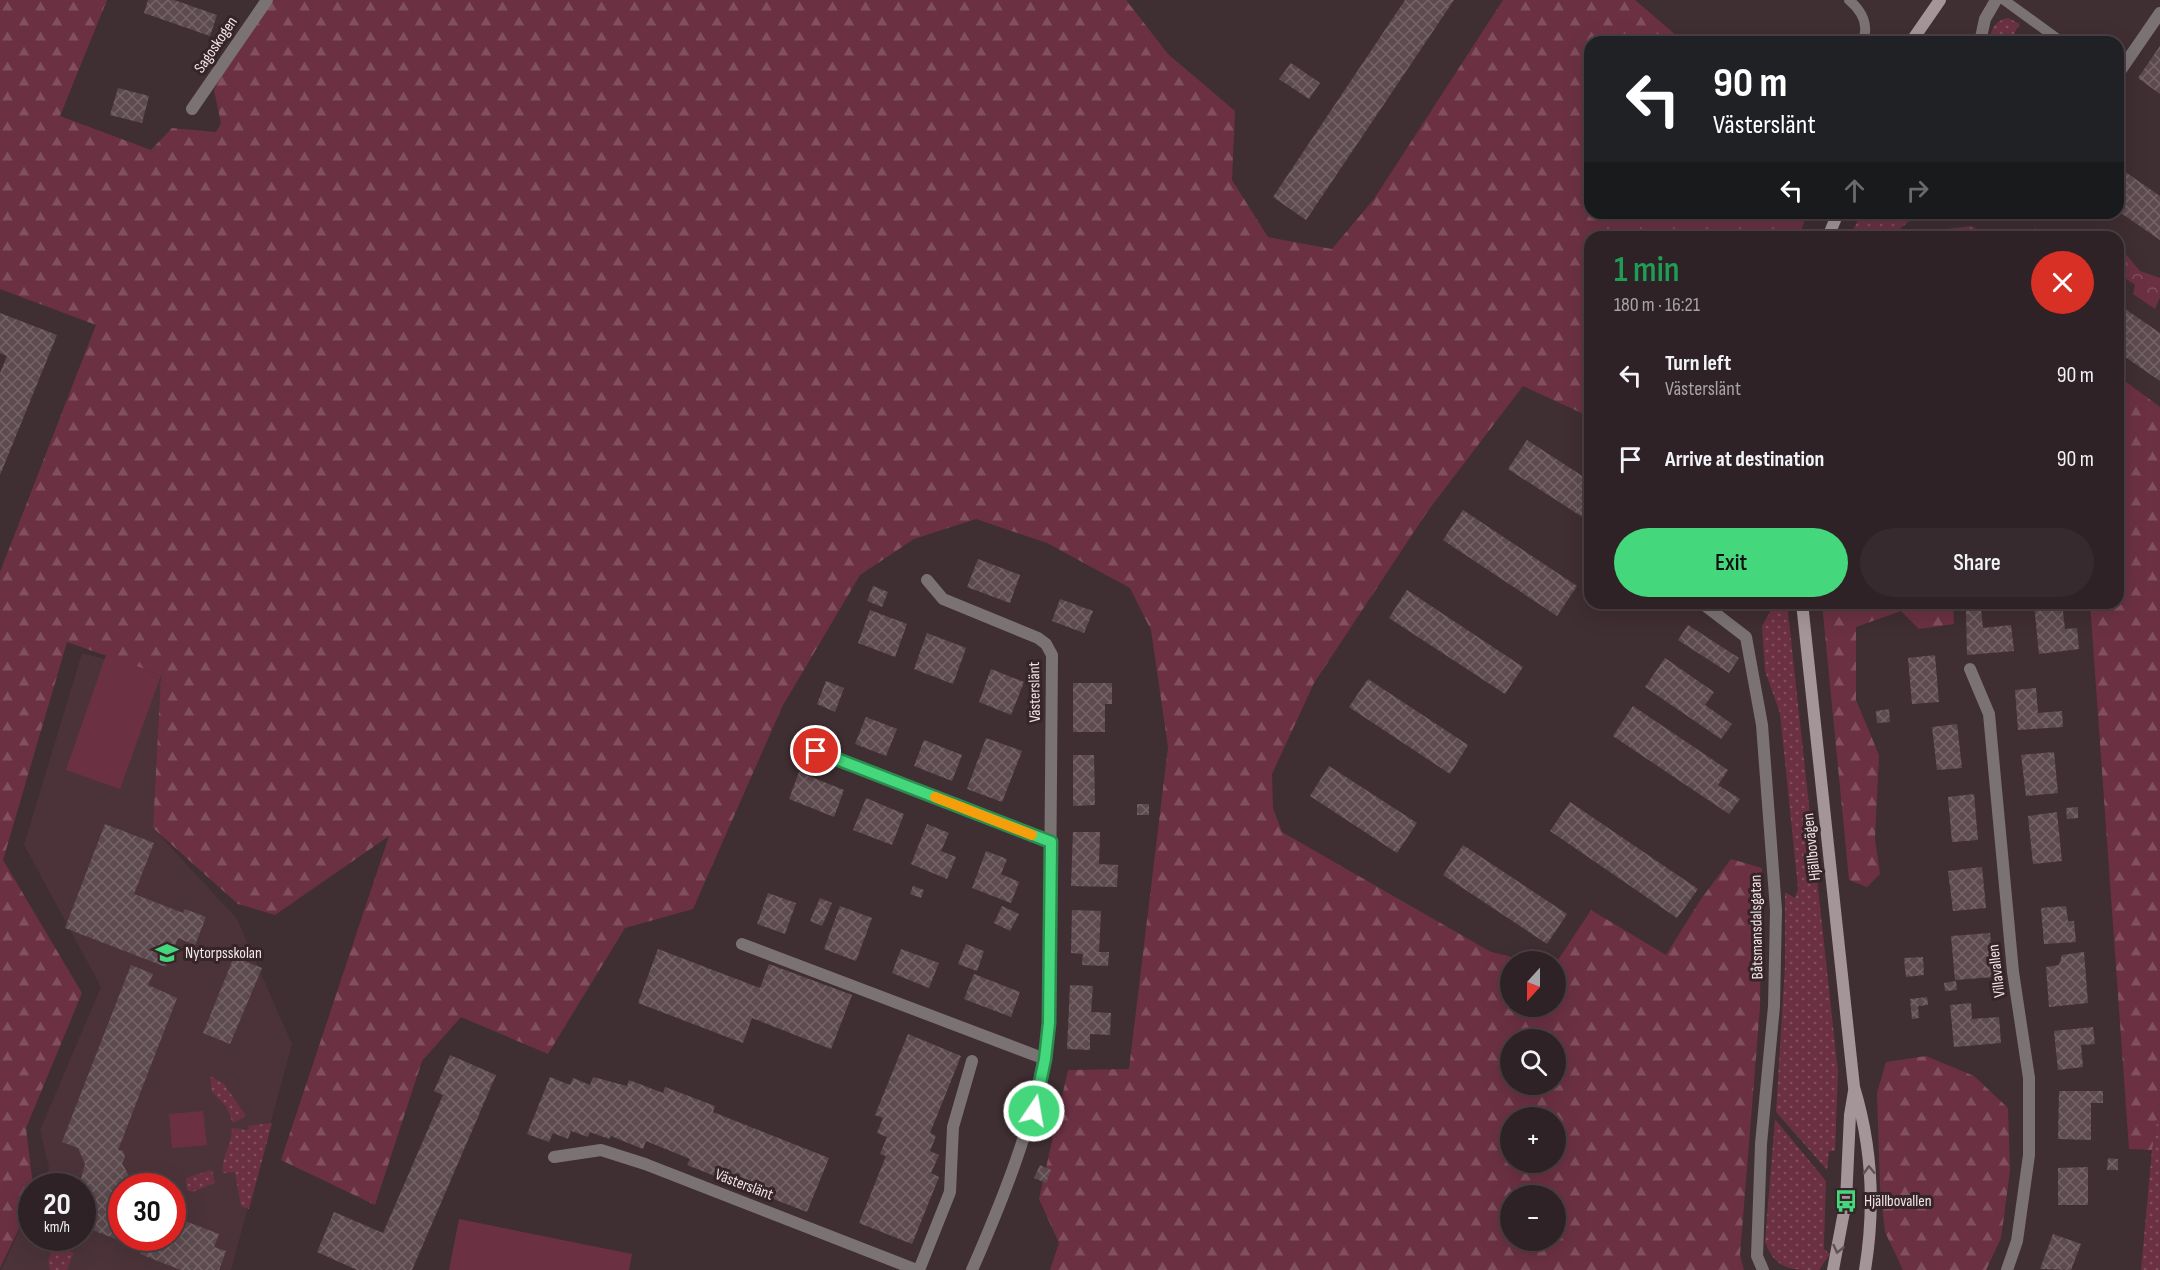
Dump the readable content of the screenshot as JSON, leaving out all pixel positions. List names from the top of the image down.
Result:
{
  "streets": {
    "street": [
      "Sagoskogen",
      "Västerslänt",
      "Hjällbovägen",
      "Båtsmansdalsgatan",
      "Villavallen"
    ]
  },
  "places": {
    "school or university": ["Nytorpsskolan"],
    "bus stop": ["Hjällbovallen"]
  },
  "north": "bottom",
  "page": {
    "turn": ["90 m", "Västerslänt"],
    "heading": ["1 min", "180 m · 16:21"],
    "list": [
      {
        "name": "Turn left",
        "note": "Västerslänt",
        "value": "90 m"
      },
      {
        "name": "Arrive at destination",
        "value": "90 m"
      }
    ],
    "buttons": ["Exit", "Share"],
    "map_buttons": ["+", "−"],
    "speed": "20 km/h",
    "limit": "30"
  }
}
